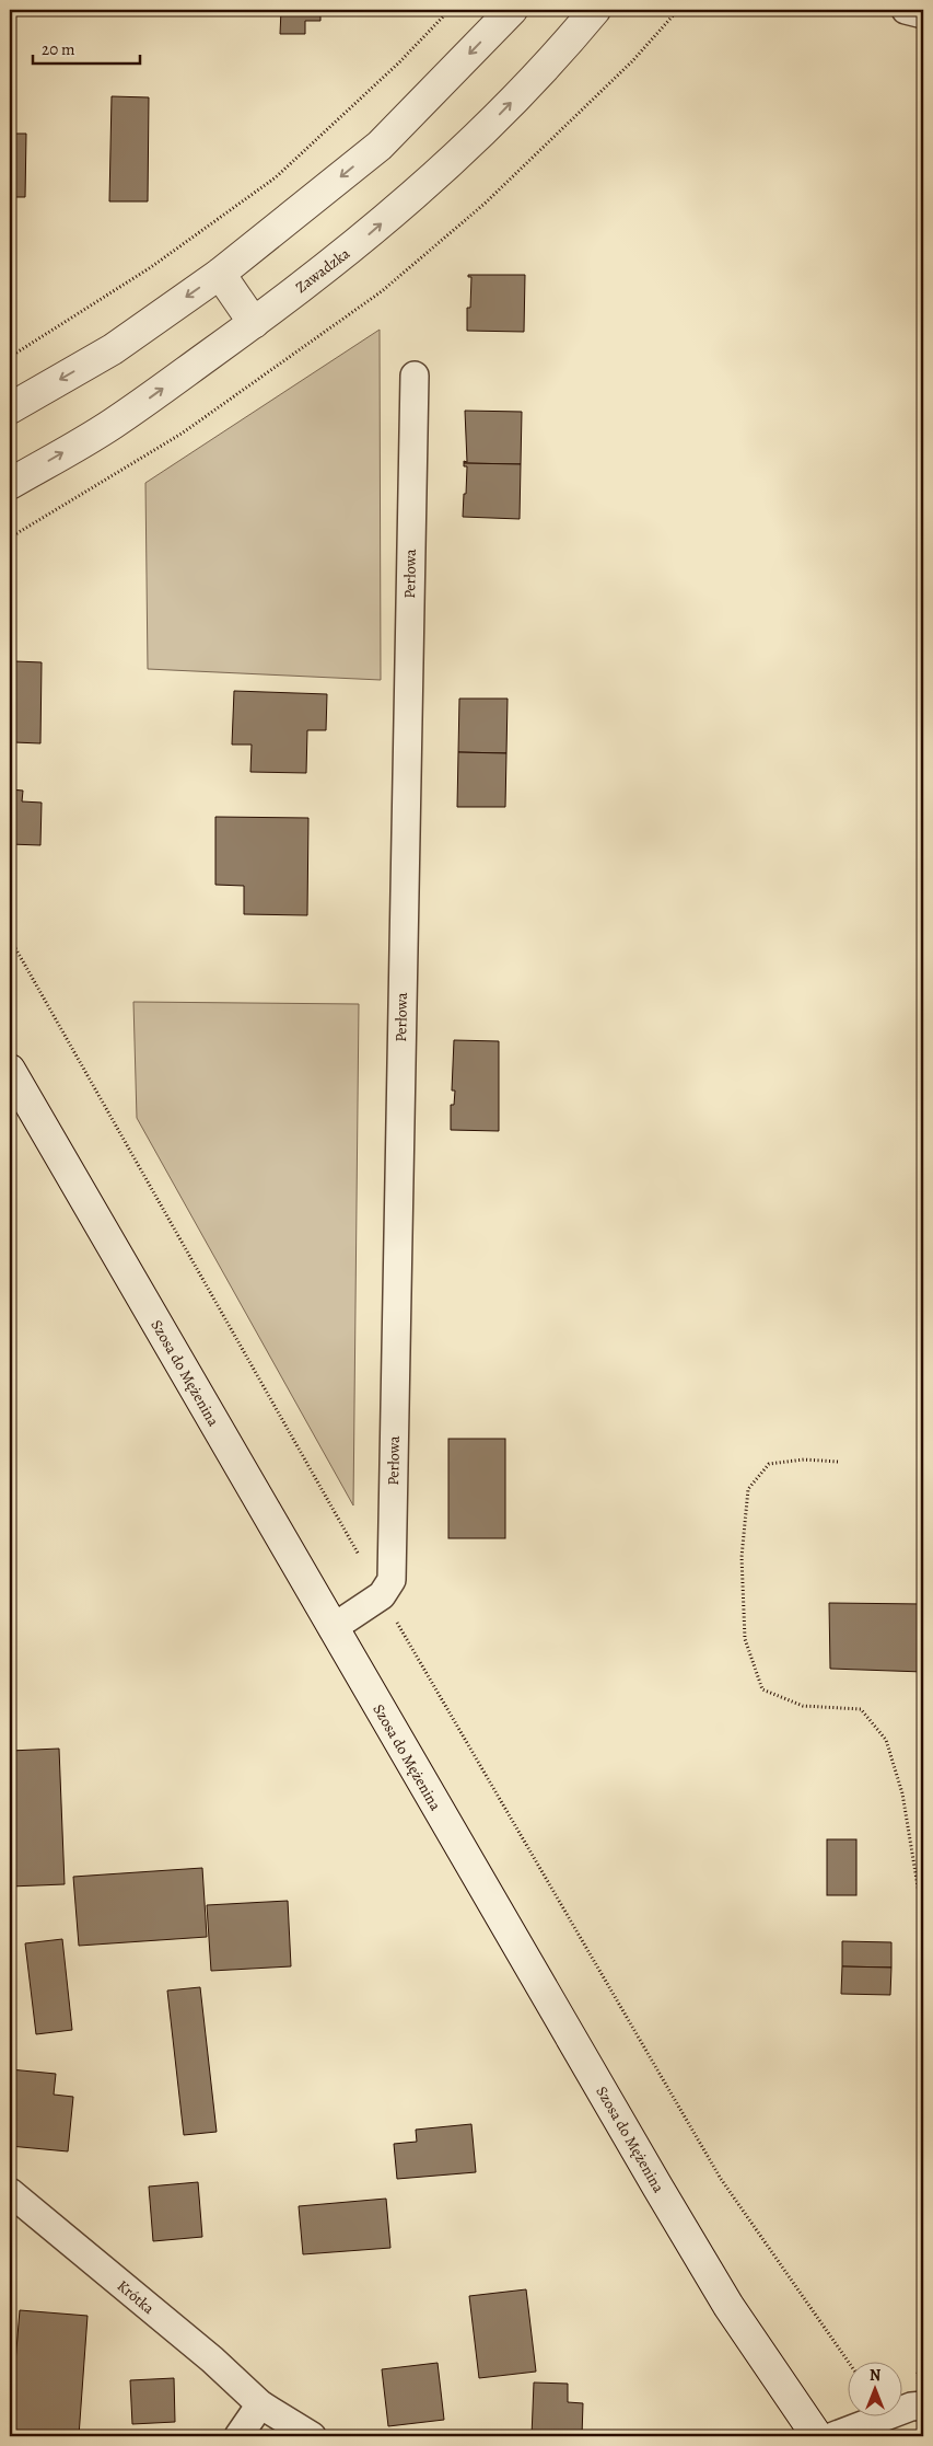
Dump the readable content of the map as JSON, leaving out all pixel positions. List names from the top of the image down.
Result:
{
  "streets": {
    "main road": ["Zawadzka", "Szosa do Mężenina"],
    "street": ["Perłowa", "Krótka"]
  },
  "scale_bar": "20 m",
  "north": "top"
}
